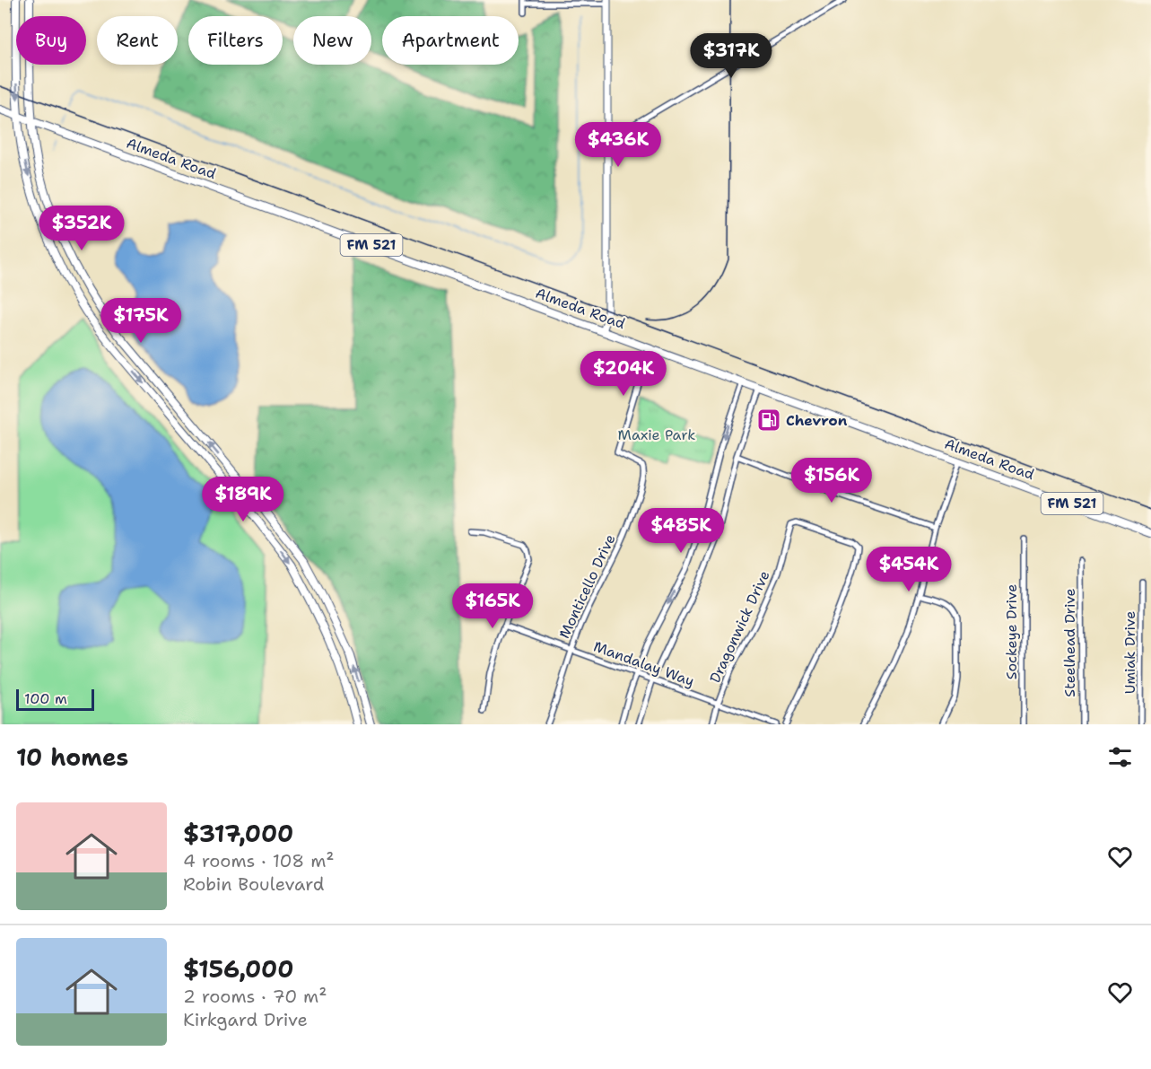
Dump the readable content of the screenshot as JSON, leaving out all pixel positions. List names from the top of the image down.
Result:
{
  "streets": {
    "main road": ["Almeda Road", "FM 521"],
    "street": [
      "Monticello Drive",
      "Dragonwick Drive",
      "Sockeye Drive",
      "Steelhead Drive",
      "Umiak Drive",
      "Mandalay Way"
    ]
  },
  "crossings": [
    ["Almeda Road", "Monticello Drive"],
    ["Monticello Drive", "Mandalay Way"],
    ["Dragonwick Drive", "Mandalay Way"]
  ],
  "parks": ["Maxie Park"],
  "places": {
    "fuel station": ["Chevron"]
  },
  "scale_bar": "100 m",
  "page": {
    "chip": [
      "Buy",
      "Rent",
      "Filters",
      "New",
      "Apartment"
    ],
    "price": [
      "$317K",
      "$436K",
      "$352K",
      "$175K",
      "$204K",
      "$156K",
      "$189K",
      "$485K",
      "$454K",
      "$165K"
    ],
    "scale": "100 m",
    "heading": "10 homes",
    "list": [
      {
        "name": "$317,000",
        "note": "4 rooms · 108 m² · Robin Boulevard"
      },
      {
        "name": "$156,000",
        "note": "2 rooms · 70 m² · Kirkgard Drive"
      }
    ]
  }
}
